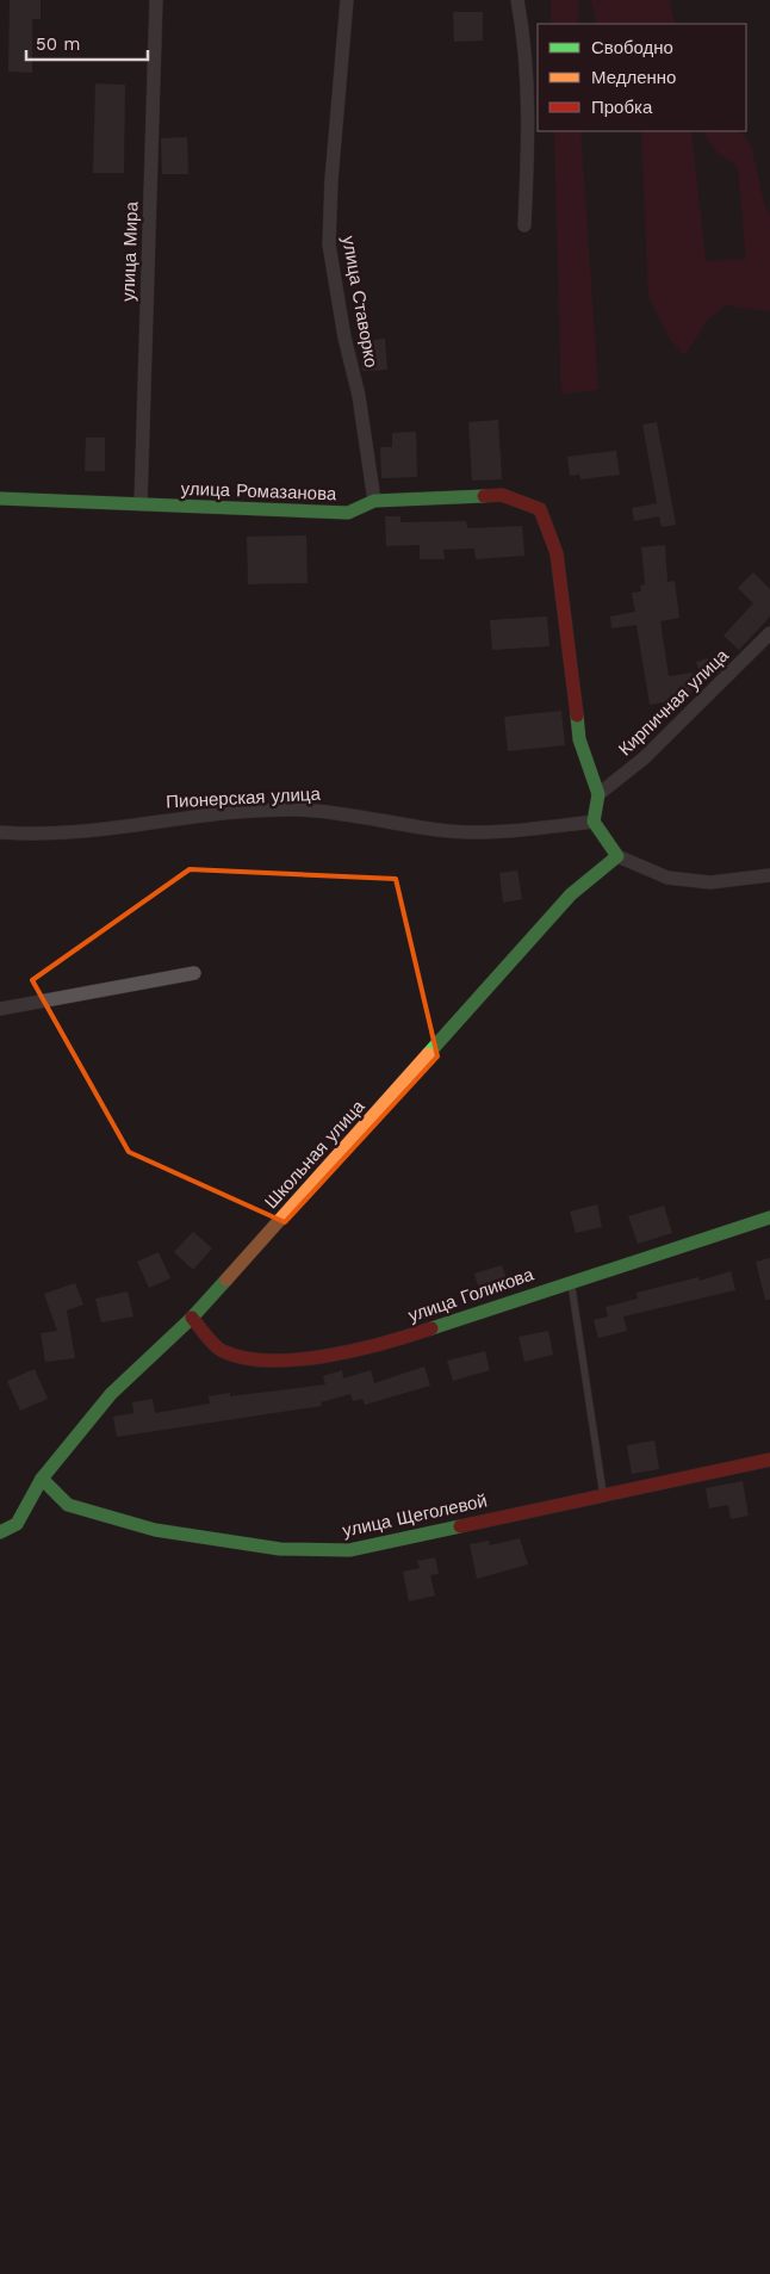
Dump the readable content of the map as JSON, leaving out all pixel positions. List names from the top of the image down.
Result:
{
  "streets": {
    "street": [
      "улица Мира",
      "улица Ставорко",
      "улица Ромазанова",
      "Кирпичная улица",
      "Пионерская улица",
      "Школьная улица",
      "улица Голикова",
      "улица Щеголевой"
    ]
  },
  "crossings": [
    ["улица Мира", "улица Ромазанова"],
    ["улица Ставорко", "улица Ромазанова"],
    ["улица Ромазанова", "Кирпичная улица"],
    ["Школьная улица", "улица Голикова"],
    ["Школьная улица", "улица Щеголевой"]
  ],
  "legend": ["Свободно", "Медленно", "Пробка"],
  "scale_bar": "50 m"
}
